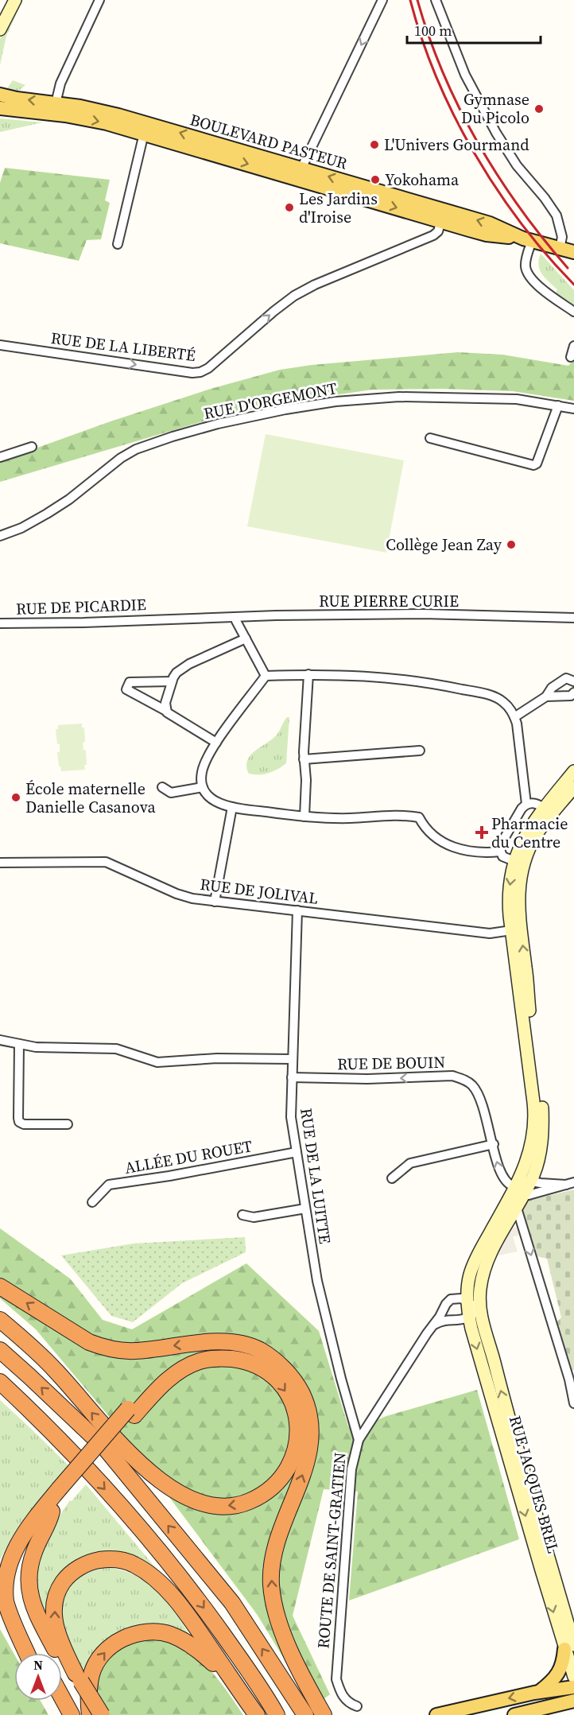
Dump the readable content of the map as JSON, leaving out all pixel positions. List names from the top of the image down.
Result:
{
  "streets": {
    "main road": ["BOULEVARD PASTEUR", "RUE JACQUES BREL"],
    "street": [
      "RUE DE LA LIBERTÉ",
      "RUE D'ORGEMONT",
      "RUE PIERRE CURIE",
      "RUE DE PICARDIE",
      "RUE DE JOLIVAL",
      "RUE DE BOUIN",
      "ALLÉE DU ROUET",
      "RUE DE LA LUITTE",
      "ROUTE DE SAINT-GRATIEN"
    ]
  },
  "crossings": [
    ["BOULEVARD PASTEUR", "RUE DE LA LIBERTÉ"],
    ["RUE PIERRE CURIE", "RUE DE PICARDIE"],
    ["RUE DE JOLIVAL", "RUE DE LA LUITTE"],
    ["RUE DE BOUIN", "RUE DE LA LUITTE"],
    ["ALLÉE DU ROUET", "RUE DE LA LUITTE"],
    ["RUE DE LA LUITTE", "ROUTE DE SAINT-GRATIEN"],
    ["RUE JACQUES BREL", "ROUTE DE SAINT-GRATIEN"]
  ],
  "one_way": ["RUE DE LA LIBERTÉ", "RUE DE BOUIN"],
  "places": {
    "other": [
      "Gymnase Du Picolo",
      "L'Univers Gourmand",
      "Yokohama",
      "Les Jardins d'Iroise",
      "Collège Jean Zay",
      "École maternelle Danielle Casanova"
    ],
    "health": ["Pharmacie du Centre"]
  },
  "scale_bar": "100 m",
  "north": "top"
}
